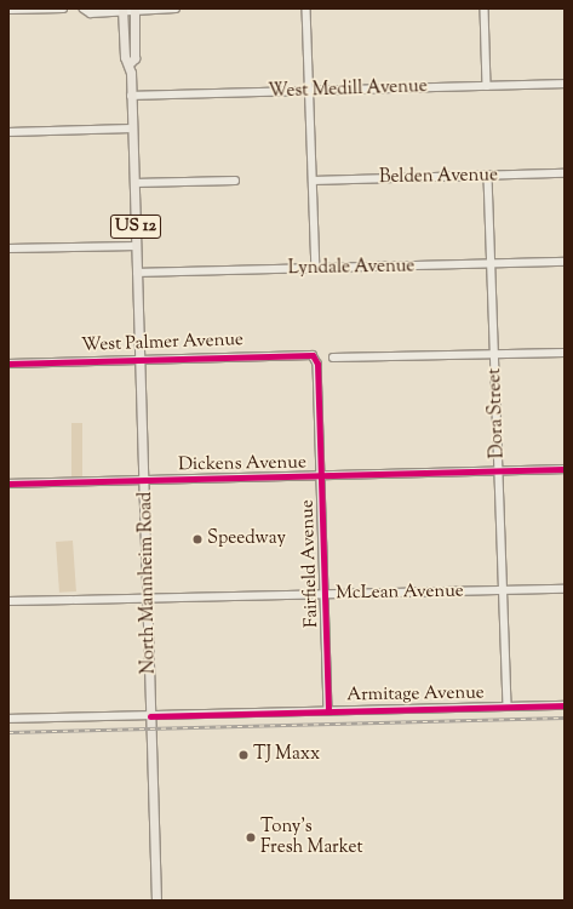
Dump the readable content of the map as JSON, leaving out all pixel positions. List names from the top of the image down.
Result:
{
  "streets": {
    "main road": ["US 12", "North Mannheim Road"],
    "street": [
      "West Medill Avenue",
      "Belden Avenue",
      "Lyndale Avenue",
      "West Palmer Avenue",
      "Dora Street",
      "Dickens Avenue",
      "Fairfield Avenue",
      "McLean Avenue",
      "Armitage Avenue"
    ]
  },
  "crossings": [
    ["West Medill Avenue", "North Mannheim Road"],
    ["Belden Avenue", "Dora Street"],
    ["Lyndale Avenue", "Dora Street"],
    ["Lyndale Avenue", "North Mannheim Road"],
    ["West Palmer Avenue", "Fairfield Avenue"],
    ["West Palmer Avenue", "North Mannheim Road"],
    ["Dora Street", "Dickens Avenue"],
    ["Dora Street", "McLean Avenue"],
    ["Dora Street", "Armitage Avenue"],
    ["Dickens Avenue", "Fairfield Avenue"],
    ["Dickens Avenue", "North Mannheim Road"],
    ["Fairfield Avenue", "McLean Avenue"],
    ["Fairfield Avenue", "Armitage Avenue"],
    ["North Mannheim Road", "McLean Avenue"],
    ["North Mannheim Road", "Armitage Avenue"]
  ],
  "places": ["Speedway", "TJ Maxx", "Tony's Fresh Market"]
}
